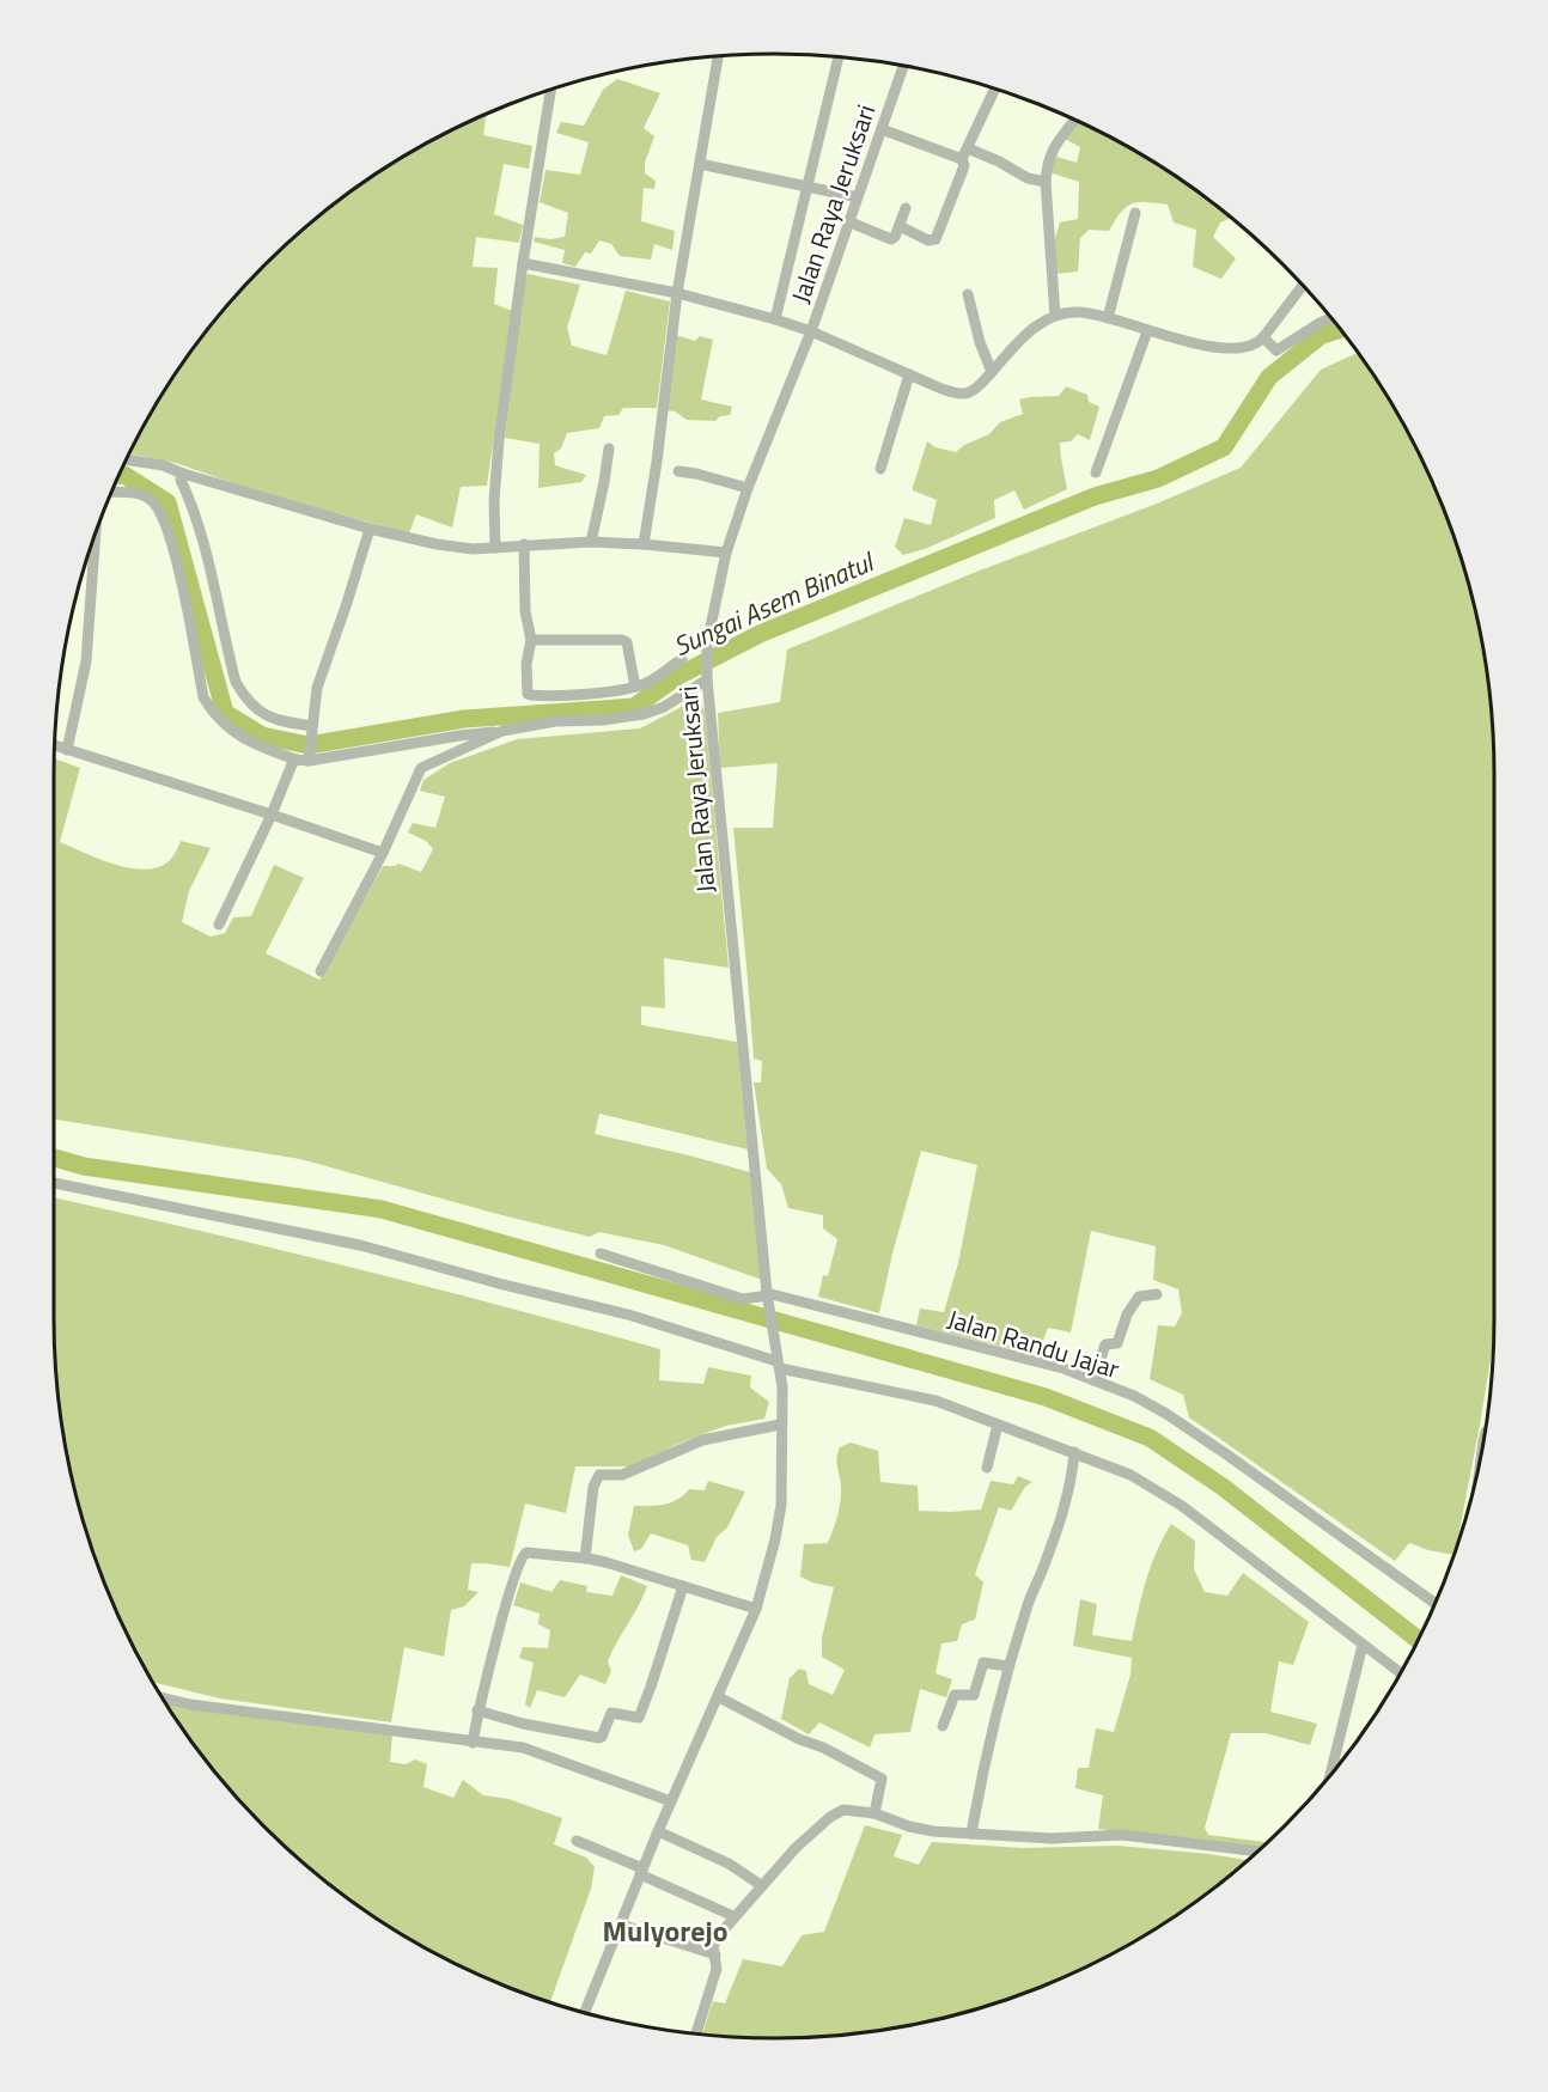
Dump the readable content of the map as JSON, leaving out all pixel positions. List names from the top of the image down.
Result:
{
  "streets": {
    "street": ["Jalan Raya Jeruksari", "Jalan Randu Jajar"]
  },
  "crossings": [
    ["Jalan Raya Jeruksari", "Jalan Randu Jajar"]
  ],
  "districts": ["Mulyorejo"],
  "water": ["Sungai Asem Binatul"]
}
